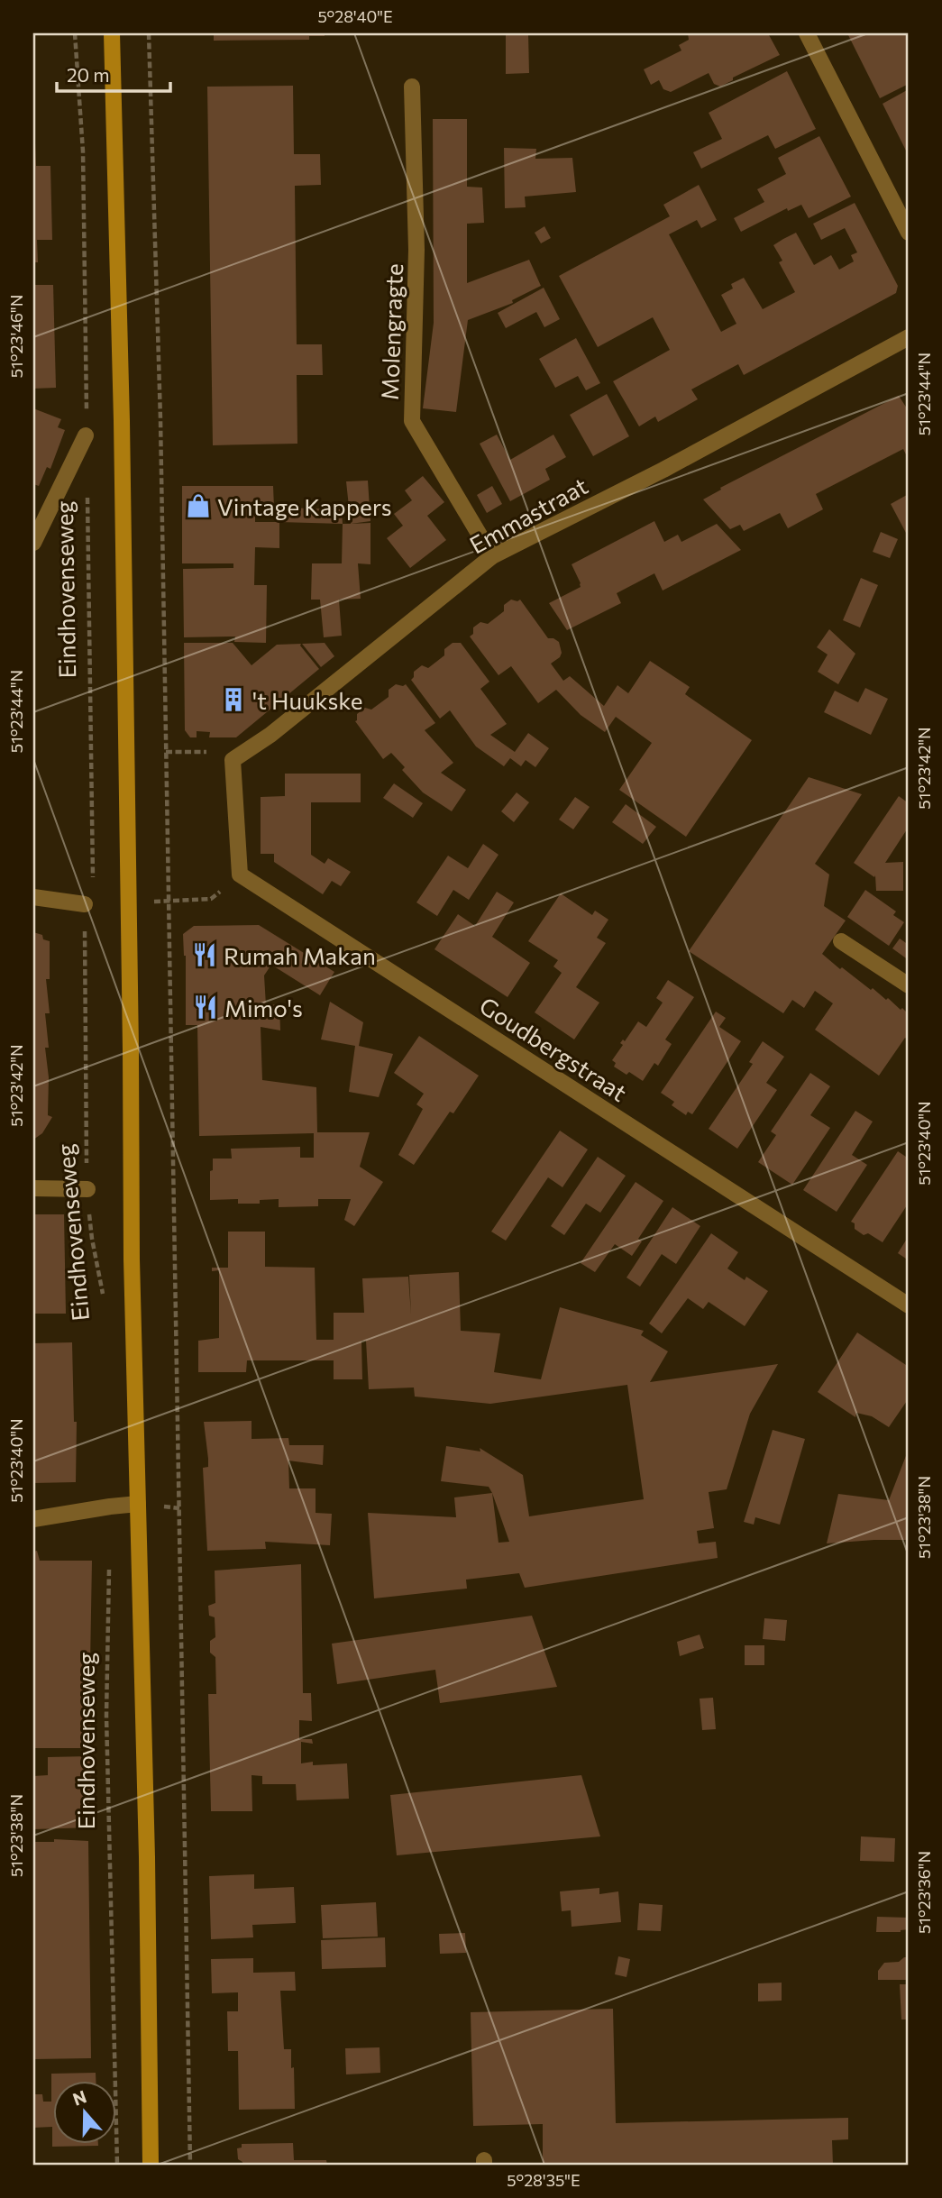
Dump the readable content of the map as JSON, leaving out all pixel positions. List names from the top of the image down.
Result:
{
  "streets": {
    "street": ["Molengragte", "Emmastraat", "Goudbergstraat"],
    "path": ["Eindhovenseweg"]
  },
  "crossings": [
    ["Molengragte", "Emmastraat"]
  ],
  "places": {
    "shop": ["Vintage Kappers"],
    "building": ["'t Huukske"],
    "restaurant": ["Rumah Makan", "Mimo's"]
  },
  "scale_bar": "20 m",
  "north": "top",
  "coordinates": [
    "5°28'40\"E",
    "51°23'46\"N",
    "51°23'44\"N",
    "51°23'42\"N",
    "51°23'40\"N",
    "51°23'38\"N",
    "51°23'36\"N",
    "5°28'35\"E"
  ]
}
